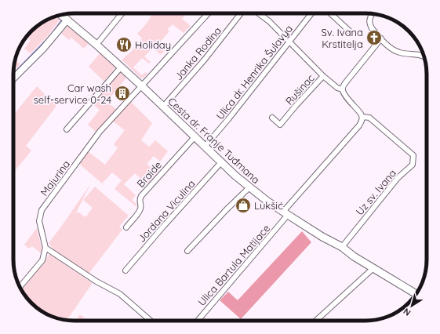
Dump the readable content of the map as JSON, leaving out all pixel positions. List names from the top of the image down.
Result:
{
  "streets": {
    "main road": ["Cesta dr. Franje Tuđmana"],
    "street": [
      "Janka Rodina",
      "Ulica dr. Henrika Šulavya",
      "Rušinac",
      "Braide",
      "Majurina",
      "Uz sv. Ivana",
      "Jordana Viculina",
      "Ulica Bartula Matijace"
    ]
  },
  "crossings": [
    ["Janka Rodina", "Cesta dr. Franje Tuđmana"],
    ["Ulica dr. Henrika Šulavya", "Cesta dr. Franje Tuđmana"],
    ["Rušinac", "Uz sv. Ivana"],
    ["Cesta dr. Franje Tuđmana", "Braide"],
    ["Cesta dr. Franje Tuđmana", "Majurina"],
    ["Cesta dr. Franje Tuđmana", "Uz sv. Ivana"],
    ["Cesta dr. Franje Tuđmana", "Jordana Viculina"],
    ["Cesta dr. Franje Tuđmana", "Ulica Bartula Matijace"]
  ],
  "places": {
    "church": ["Sv. Ivana Krstitelja"],
    "restaurant": ["Holiday"],
    "building": ["Car wash self-service 0-24"],
    "shop": ["Lukšić"]
  },
  "north": "bottom left"
}
